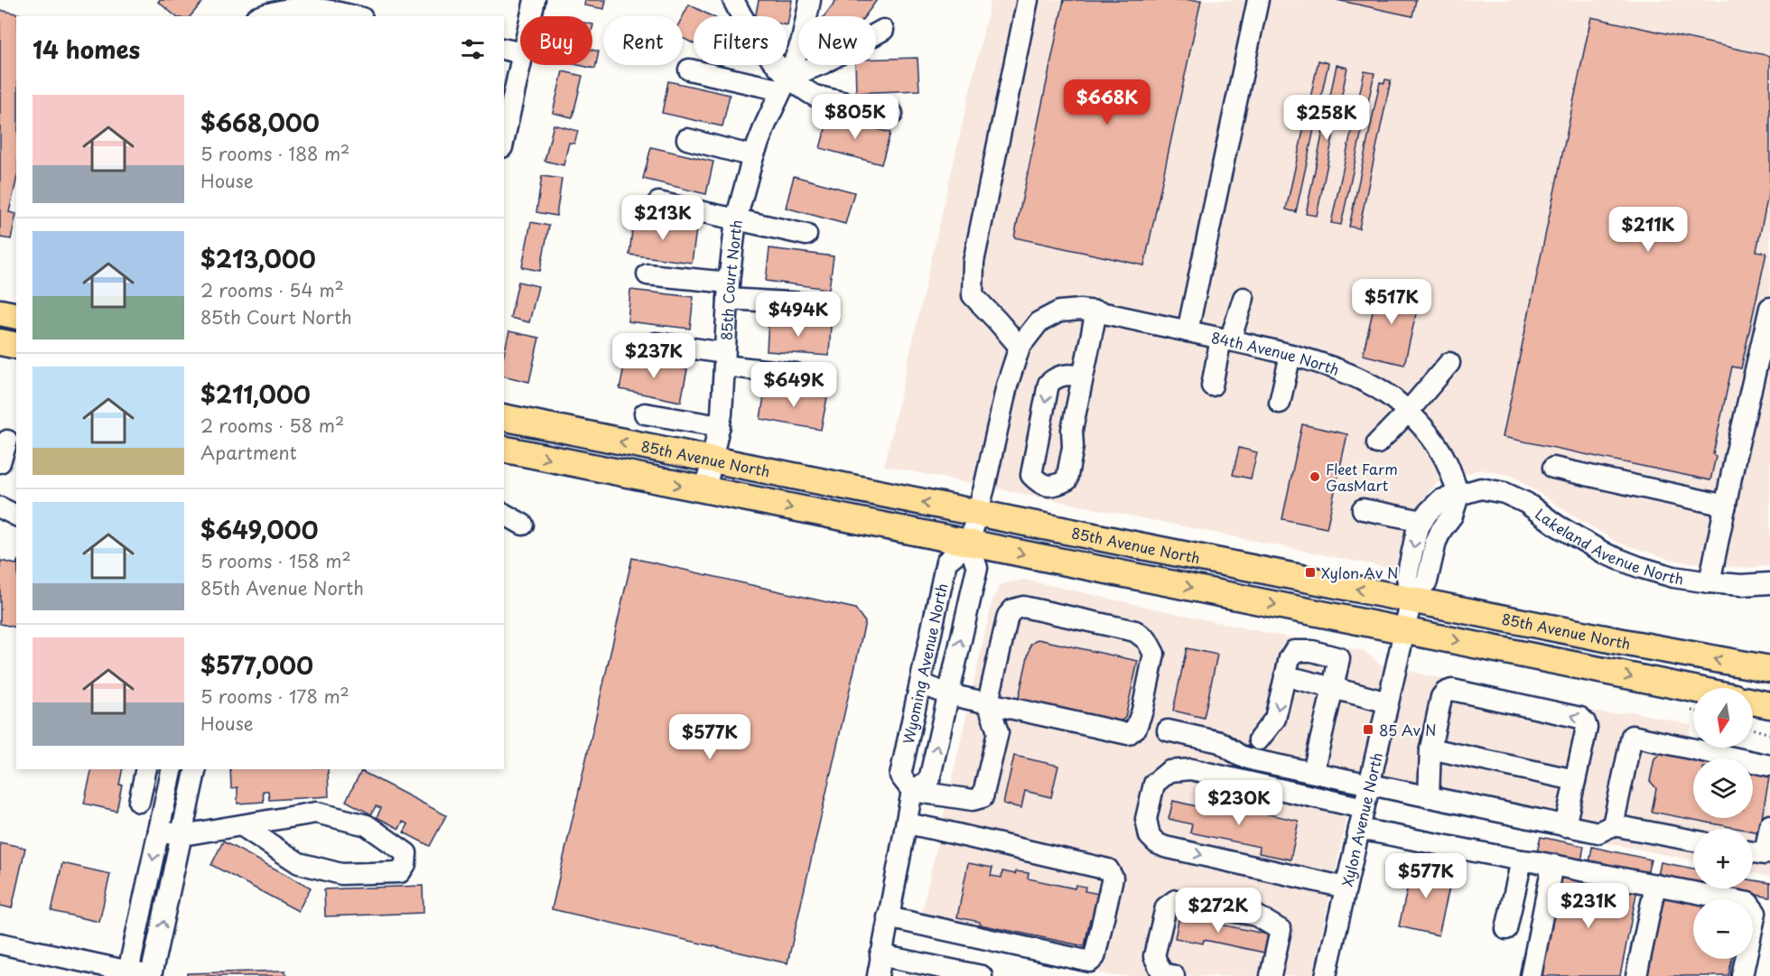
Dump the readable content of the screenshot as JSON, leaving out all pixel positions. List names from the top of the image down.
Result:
{
  "streets": {
    "main road": ["85th Avenue North"],
    "street": [
      "85th Court North",
      "84th Avenue North",
      "Lakeland Avenue North",
      "Wyoming Avenue North",
      "Xylon Avenue North"
    ]
  },
  "crossings": [
    ["85th Court North", "85th Avenue North"],
    ["84th Avenue North", "Lakeland Avenue North"],
    ["85th Avenue North", "Lakeland Avenue North"],
    ["85th Avenue North", "Wyoming Avenue North"],
    ["85th Avenue North", "Xylon Avenue North"],
    ["Lakeland Avenue North", "Xylon Avenue North"]
  ],
  "places": {
    "other": ["Fleet Farm GasMart"],
    "transit": ["Xylon Av N", "85 Av N"]
  },
  "north": "bottom",
  "page": {
    "chip": [
      "Buy",
      "Rent",
      "Filters",
      "New"
    ],
    "heading": "14 homes",
    "price": [
      "$668K",
      "$805K",
      "$258K",
      "$213K",
      "$211K",
      "$517K",
      "$494K",
      "$237K",
      "$649K",
      "$577K",
      "$230K",
      "$577K",
      "$231K",
      "$272K"
    ],
    "list": [
      {
        "name": "$668,000",
        "note": "5 rooms · 188 m² · House"
      },
      {
        "name": "$213,000",
        "note": "2 rooms · 54 m² · 85th Court North"
      },
      {
        "name": "$211,000",
        "note": "2 rooms · 58 m² · Apartment"
      },
      {
        "name": "$649,000",
        "note": "5 rooms · 158 m² · 85th Avenue North"
      },
      {
        "name": "$577,000",
        "note": "5 rooms · 178 m² · House"
      }
    ],
    "map_buttons": ["+", "−"]
  }
}
